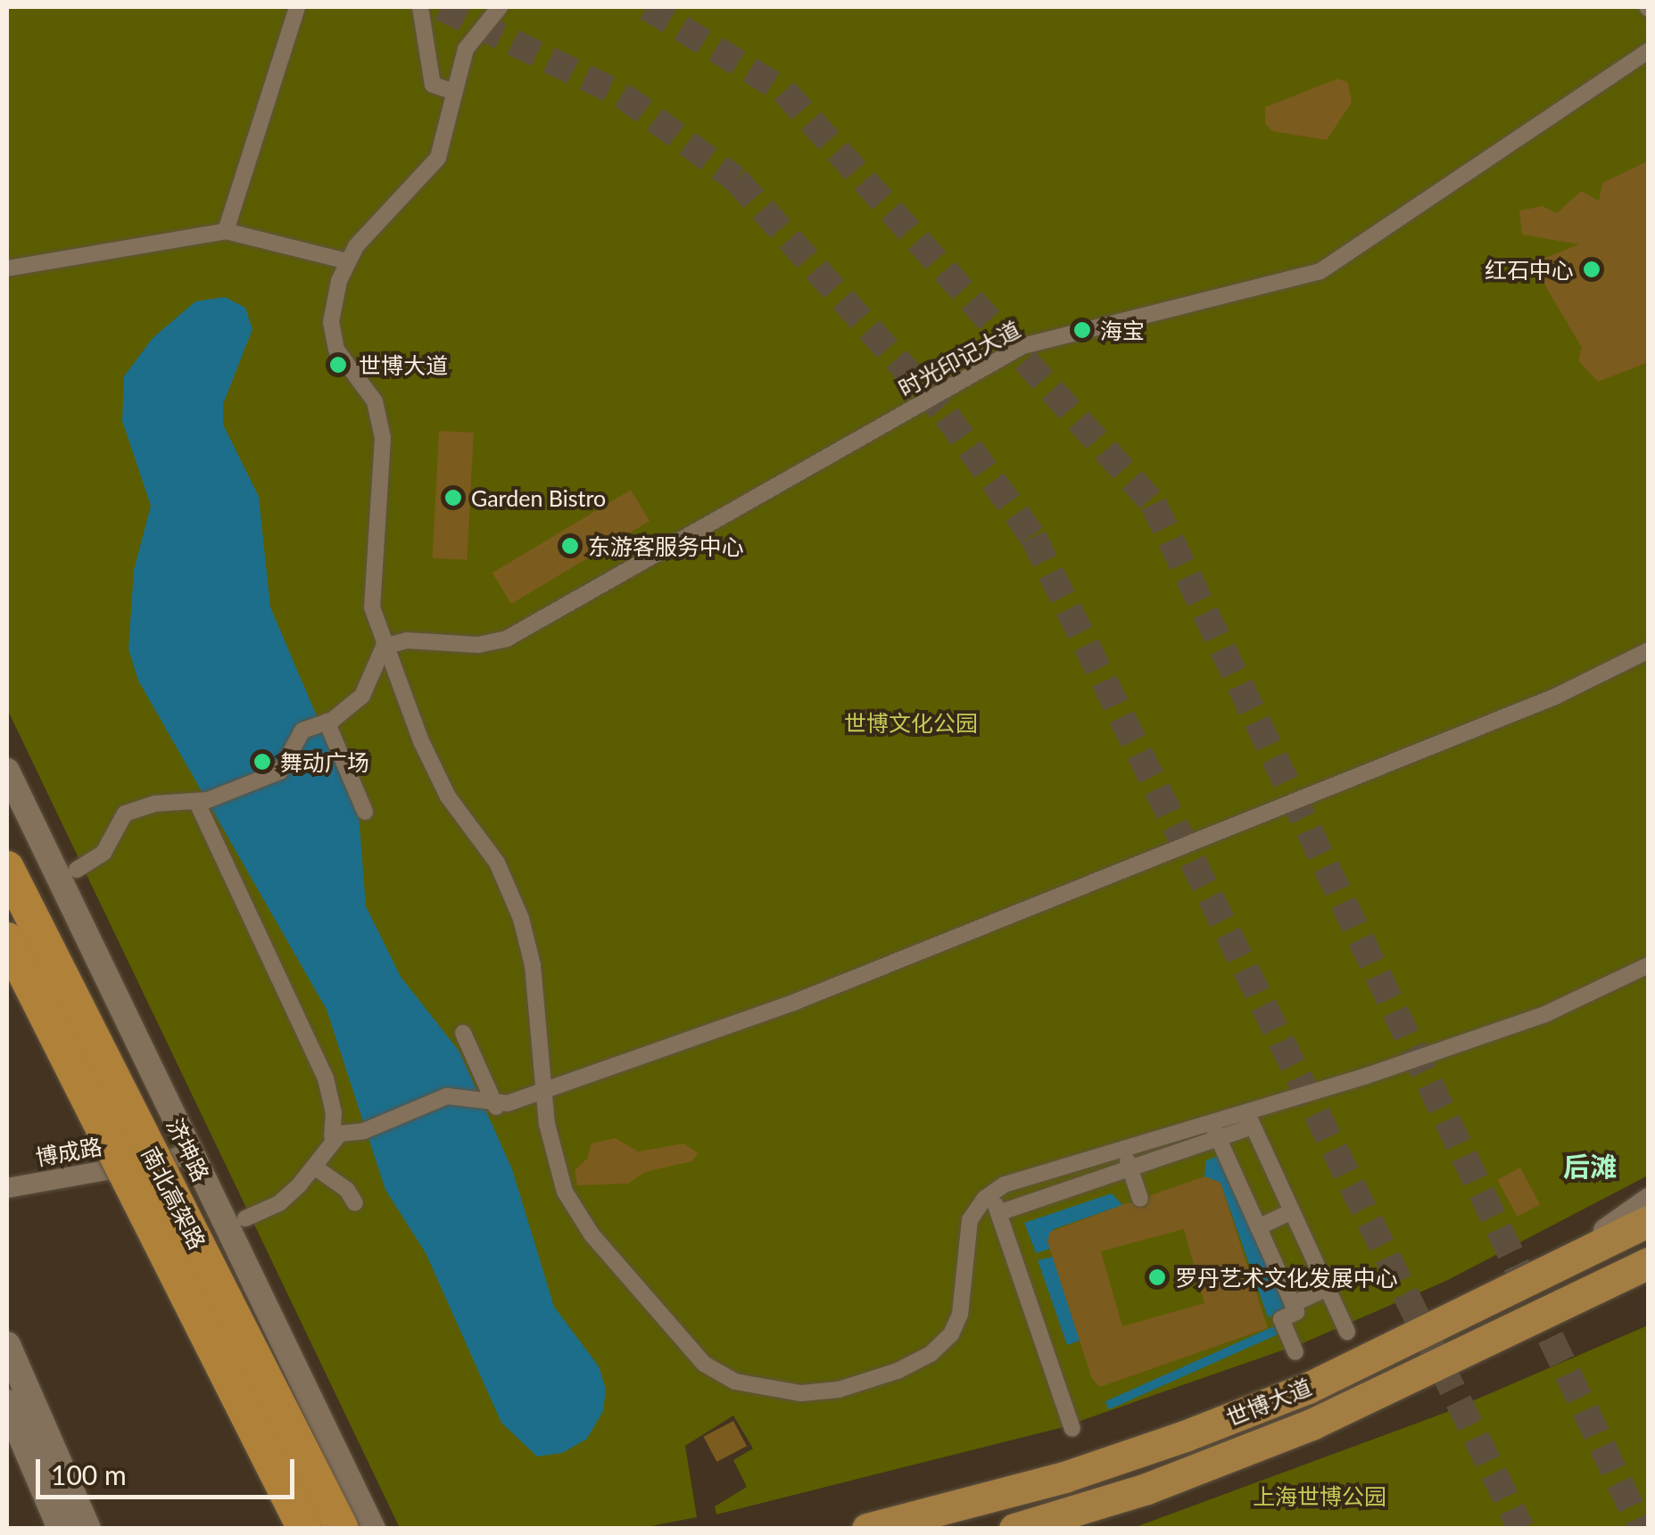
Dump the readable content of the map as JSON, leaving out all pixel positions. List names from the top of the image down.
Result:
{
  "streets": {
    "highway": ["南北高架路"],
    "main road": ["世博大道"],
    "street": ["时光印记大道", "济坤路", "博成路"]
  },
  "crossings": [
    ["济坤路", "博成路"]
  ],
  "districts": ["后滩"],
  "parks": ["世博文化公园", "上海世博公园"],
  "places": [
    "红石中心",
    "海宝",
    "世博大道",
    "Garden Bistro",
    "东游客服务中心",
    "舞动广场",
    "罗丹艺术文化发展中心"
  ],
  "scale_bar": "100 m"
}
